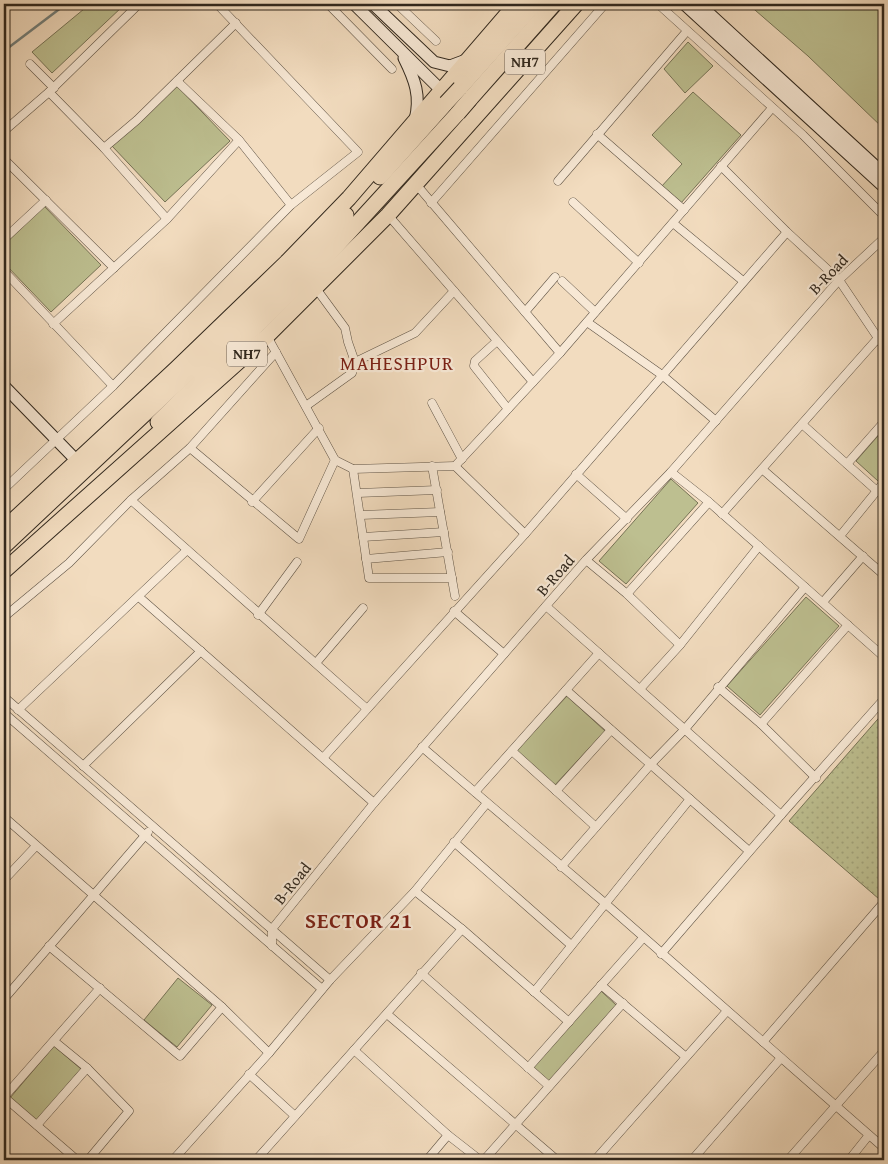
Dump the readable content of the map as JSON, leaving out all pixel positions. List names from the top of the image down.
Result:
{
  "streets": {
    "highway": ["NH7"],
    "street": ["B-Road"]
  },
  "districts": ["MAHESHPUR", "SECTOR 21"]
}
